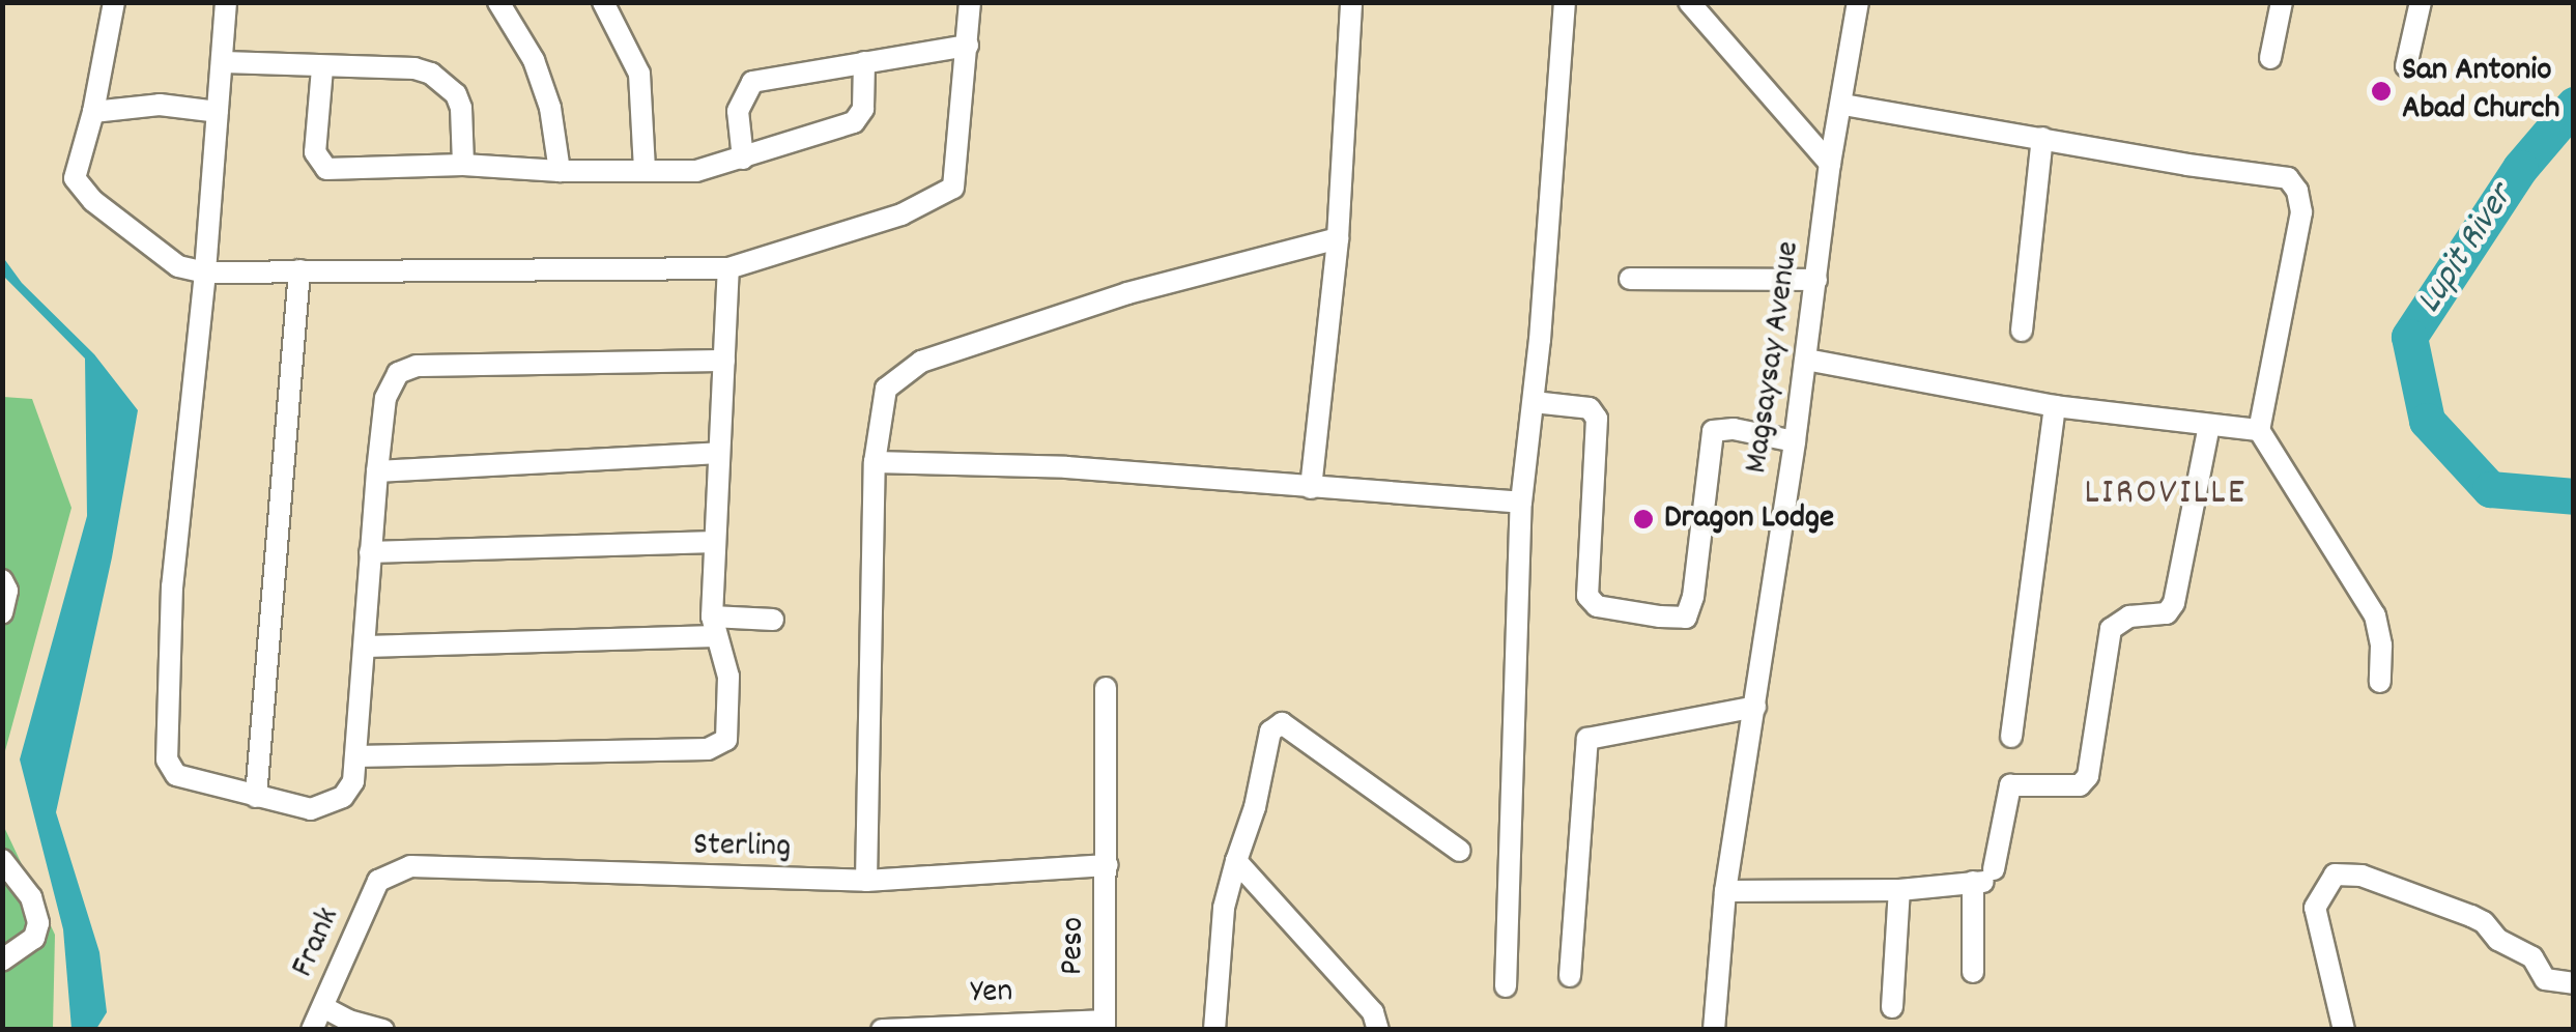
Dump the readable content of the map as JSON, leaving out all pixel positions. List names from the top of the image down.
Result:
{
  "streets": {
    "street": [
      "Magsaysay Avenue",
      "Sterling",
      "Frank",
      "Peso",
      "Yen"
    ]
  },
  "crossings": [
    ["Sterling", "Frank"],
    ["Sterling", "Peso"],
    ["Peso", "Yen"]
  ],
  "districts": ["LIROVILLE"],
  "water": ["Lupit River"],
  "places": ["San Antonio Abad Church", "Dragon Lodge"]
}
